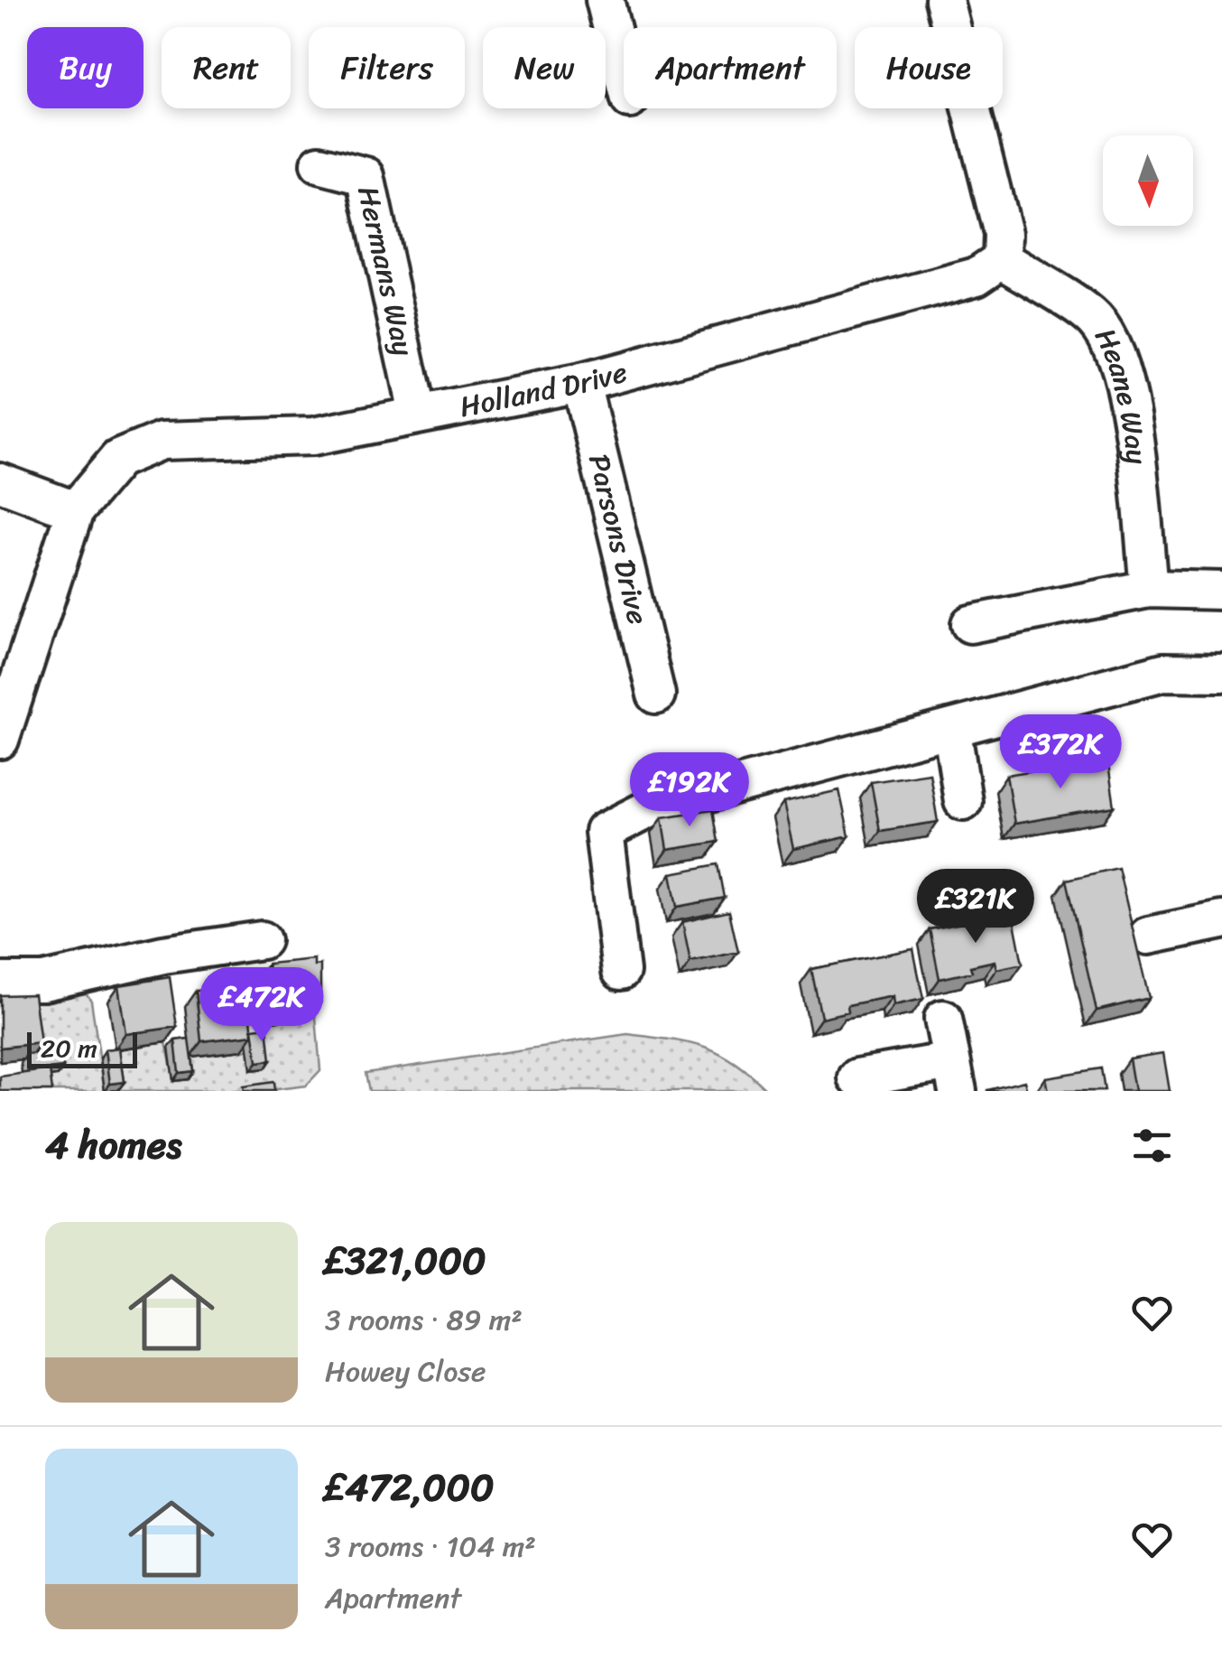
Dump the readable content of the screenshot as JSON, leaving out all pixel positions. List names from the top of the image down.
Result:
{
  "streets": {
    "street": [
      "Hermans Way",
      "Holland Drive",
      "Heane Way",
      "Parsons Drive"
    ]
  },
  "crossings": [
    ["Hermans Way", "Holland Drive"],
    ["Holland Drive", "Heane Way"],
    ["Holland Drive", "Parsons Drive"]
  ],
  "scale_bar": "20 m",
  "north": "bottom",
  "page": {
    "chip": [
      "Buy",
      "Rent",
      "Filters",
      "New",
      "Apartment",
      "House"
    ],
    "price": [
      "£372K",
      "£192K",
      "£321K",
      "£472K"
    ],
    "scale": "20 m",
    "heading": "4 homes",
    "list": [
      {
        "name": "£321,000",
        "note": "3 rooms · 89 m² · Howey Close"
      },
      {
        "name": "£472,000",
        "note": "3 rooms · 104 m² · Apartment"
      }
    ]
  }
}
